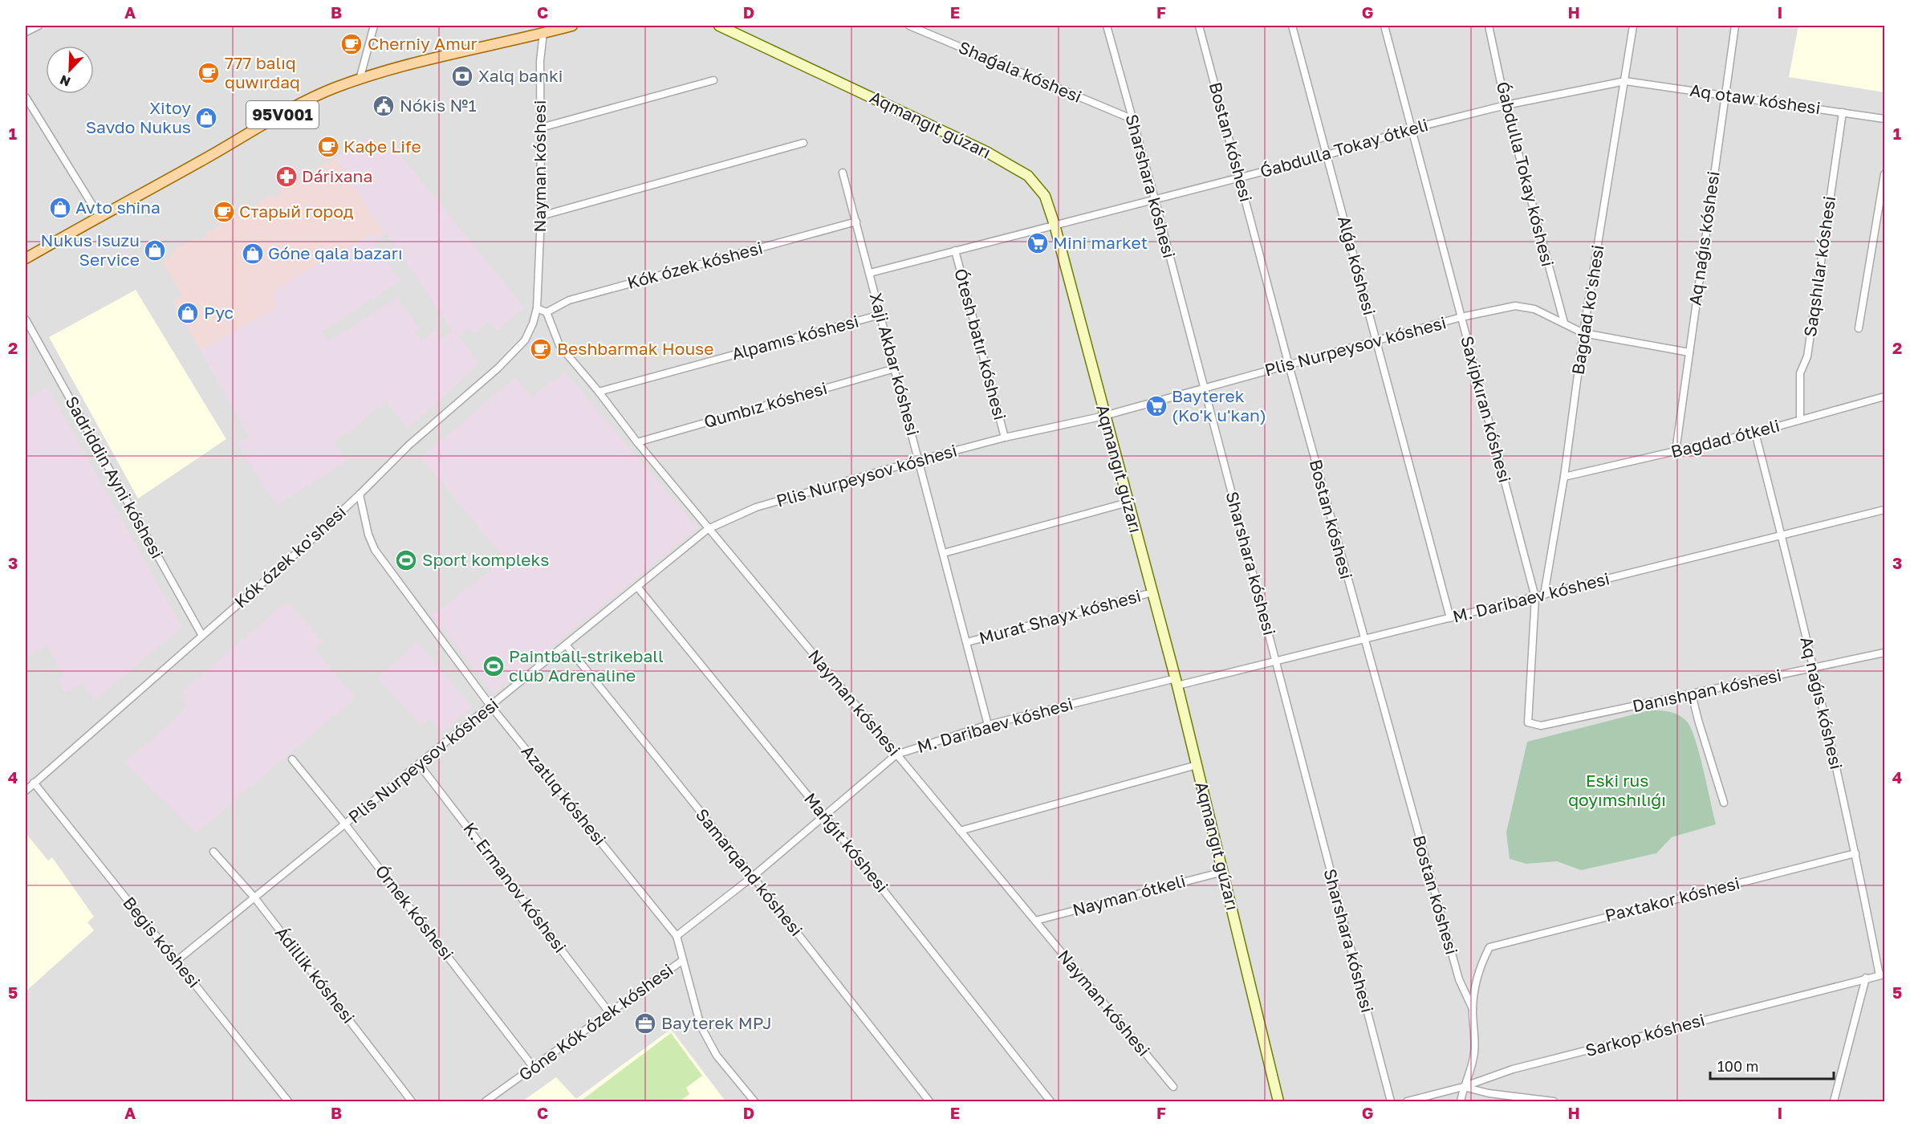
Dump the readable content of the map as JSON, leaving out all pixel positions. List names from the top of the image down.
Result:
{
  "streets": {
    "main road": ["95V001"],
    "street": [
      "Shaǵala kóshesi",
      "Aq otaw kóshesi",
      "Aqmangıt gúzarı",
      "Bostan kóshesi",
      "Ǵabdulla Tokay ótkeli",
      "Nayman kóshesi",
      "Ǵabdulla Tokay kóshesi",
      "Sharshara kóshesi",
      "Aq naǵıs kóshesi",
      "Kók ózek kóshesi",
      "Alǵa kóshesi",
      "Saqshılar kóshesi",
      "Bagdad ko'shesi",
      "Alpamıs kóshesi",
      "Ótesh batır kóshesi",
      "Plis Nurpeysov kóshesi",
      "Xaji Akbar kóshesi",
      "Qumbız kóshesi",
      "Saxipkıran kóshesi",
      "Bagdad ótkeli",
      "Sadriddin Ayni kóshesi",
      "Kók ózek ko'shesi",
      "M. Daribaev kóshesi",
      "Murat Shayx kóshesi",
      "Danıshpan kóshesi",
      "Azatlıq kóshesi",
      "Mańǵıt kóshesi",
      "Samarqand kóshesi",
      "K. Ermanov kóshesi",
      "Nayman ótkeli",
      "Paxtakor kóshesi",
      "Órnek kóshesi",
      "Begis kóshesi",
      "Ádillik kóshesi",
      "Góne Kók ózek kóshesi",
      "Sarkop kóshesi"
    ]
  },
  "crossings": [
    ["Shaǵala kóshesi", "Sharshara kóshesi"],
    ["Aq otaw kóshesi", "Ǵabdulla Tokay ótkeli"],
    ["Aq otaw kóshesi", "Aq naǵıs kóshesi"],
    ["Aq otaw kóshesi", "Saqshılar kóshesi"],
    ["Aq otaw kóshesi", "Bagdad ko'shesi"],
    ["95V001", "Nayman kóshesi"],
    ["Aqmangıt gúzarı", "Ǵabdulla Tokay ótkeli"],
    ["Aqmangıt gúzarı", "Plis Nurpeysov kóshesi"],
    ["Aqmangıt gúzarı", "M. Daribaev kóshesi"],
    ["Aqmangıt gúzarı", "Murat Shayx kóshesi"],
    ["Aqmangıt gúzarı", "Nayman ótkeli"],
    ["Bostan kóshesi", "Ǵabdulla Tokay ótkeli"],
    ["Bostan kóshesi", "Plis Nurpeysov kóshesi"],
    ["Bostan kóshesi", "M. Daribaev kóshesi"],
    ["Bostan kóshesi", "Paxtakor kóshesi"],
    ["Ǵabdulla Tokay ótkeli", "Ǵabdulla Tokay kóshesi"],
    ["Ǵabdulla Tokay ótkeli", "Sharshara kóshesi"],
    ["Ǵabdulla Tokay ótkeli", "Alǵa kóshesi"],
    ["Ǵabdulla Tokay ótkeli", "Bagdad ko'shesi"],
    ["Ǵabdulla Tokay ótkeli", "Ótesh batır kóshesi"],
    ["Ǵabdulla Tokay ótkeli", "Xaji Akbar kóshesi"],
    ["Ǵabdulla Tokay ótkeli", "Saxipkıran kóshesi"],
    ["Nayman kóshesi", "Kók ózek kóshesi"],
    ["Nayman kóshesi", "Alpamıs kóshesi"],
    ["Nayman kóshesi", "Plis Nurpeysov kóshesi"],
    ["Nayman kóshesi", "Qumbız kóshesi"],
    ["Nayman kóshesi", "Kók ózek ko'shesi"],
    ["Nayman kóshesi", "M. Daribaev kóshesi"],
    ["Nayman kóshesi", "Nayman ótkeli"],
    ["Ǵabdulla Tokay kóshesi", "Plis Nurpeysov kóshesi"],
    ["Sharshara kóshesi", "Plis Nurpeysov kóshesi"],
    ["Sharshara kóshesi", "M. Daribaev kóshesi"],
    ["Aq naǵıs kóshesi", "Plis Nurpeysov kóshesi"],
    ["Aq naǵıs kóshesi", "Bagdad ótkeli"],
    ["Aq naǵıs kóshesi", "M. Daribaev kóshesi"],
    ["Aq naǵıs kóshesi", "Danıshpan kóshesi"],
    ["Aq naǵıs kóshesi", "Paxtakor kóshesi"],
    ["Aq naǵıs kóshesi", "Sarkop kóshesi"],
    ["Kók ózek kóshesi", "Xaji Akbar kóshesi"],
    ["Alǵa kóshesi", "Plis Nurpeysov kóshesi"],
    ["Alǵa kóshesi", "M. Daribaev kóshesi"],
    ["Saqshılar kóshesi", "Bagdad ótkeli"],
    ["Bagdad ko'shesi", "Plis Nurpeysov kóshesi"],
    ["Bagdad ko'shesi", "Bagdad ótkeli"],
    ["Bagdad ko'shesi", "M. Daribaev kóshesi"],
    ["Alpamıs kóshesi", "Xaji Akbar kóshesi"],
    ["Ótesh batır kóshesi", "Plis Nurpeysov kóshesi"],
    ["Plis Nurpeysov kóshesi", "Xaji Akbar kóshesi"],
    ["Plis Nurpeysov kóshesi", "Saxipkıran kóshesi"],
    ["Plis Nurpeysov kóshesi", "Azatlıq kóshesi"],
    ["Plis Nurpeysov kóshesi", "Mańǵıt kóshesi"],
    ["Plis Nurpeysov kóshesi", "Samarqand kóshesi"],
    ["Plis Nurpeysov kóshesi", "K. Ermanov kóshesi"],
    ["Plis Nurpeysov kóshesi", "Órnek kóshesi"],
    ["Plis Nurpeysov kóshesi", "Begis kóshesi"],
    ["Plis Nurpeysov kóshesi", "Ádillik kóshesi"],
    ["Xaji Akbar kóshesi", "Qumbız kóshesi"],
    ["Xaji Akbar kóshesi", "M. Daribaev kóshesi"],
    ["Xaji Akbar kóshesi", "Murat Shayx kóshesi"],
    ["Saxipkıran kóshesi", "M. Daribaev kóshesi"],
    ["Saxipkıran kóshesi", "Danıshpan kóshesi"],
    ["Sadriddin Ayni kóshesi", "Kók ózek ko'shesi"],
    ["Kók ózek ko'shesi", "Azatlıq kóshesi"],
    ["Kók ózek ko'shesi", "Begis kóshesi"],
    ["M. Daribaev kóshesi", "Azatlıq kóshesi"],
    ["M. Daribaev kóshesi", "Mańǵıt kóshesi"],
    ["M. Daribaev kóshesi", "Samarqand kóshesi"],
    ["Azatlıq kóshesi", "Góne Kók ózek kóshesi"],
    ["K. Ermanov kóshesi", "Góne Kók ózek kóshesi"],
    ["Órnek kóshesi", "Góne Kók ózek kóshesi"]
  ],
  "parks": ["Eski rus qoyımshılıǵı"],
  "places": {
    "cafe": [
      "Cherniy Amur",
      "777 balıq quwırdaq",
      "Кафе Life",
      "Старый город",
      "Beshbarmak House"
    ],
    "bank": ["Xalq banki"],
    "public building": ["Nókis №1"],
    "shop": [
      "Xitoy Savdo Nukus",
      "Avto shina",
      "Nukus Isuzu Service",
      "Góne qala bazarı",
      "Рус"
    ],
    "pharmacy": ["Dárixana"],
    "supermarket": ["Mini market", "Bayterek (Ko'k u'kan)"],
    "sports": ["Sport kompleks", "Paintball-strikeball club Adrenaline"],
    "office": ["Bayterek MPJ"]
  },
  "scale_bar": "100 m",
  "north": "bottom left",
  "grid": {
    "columns": [
      "A",
      "B",
      "C",
      "D",
      "E",
      "F",
      "G",
      "H",
      "I"
    ],
    "rows": [
      "1",
      "2",
      "3",
      "4",
      "5"
    ]
  }
}
